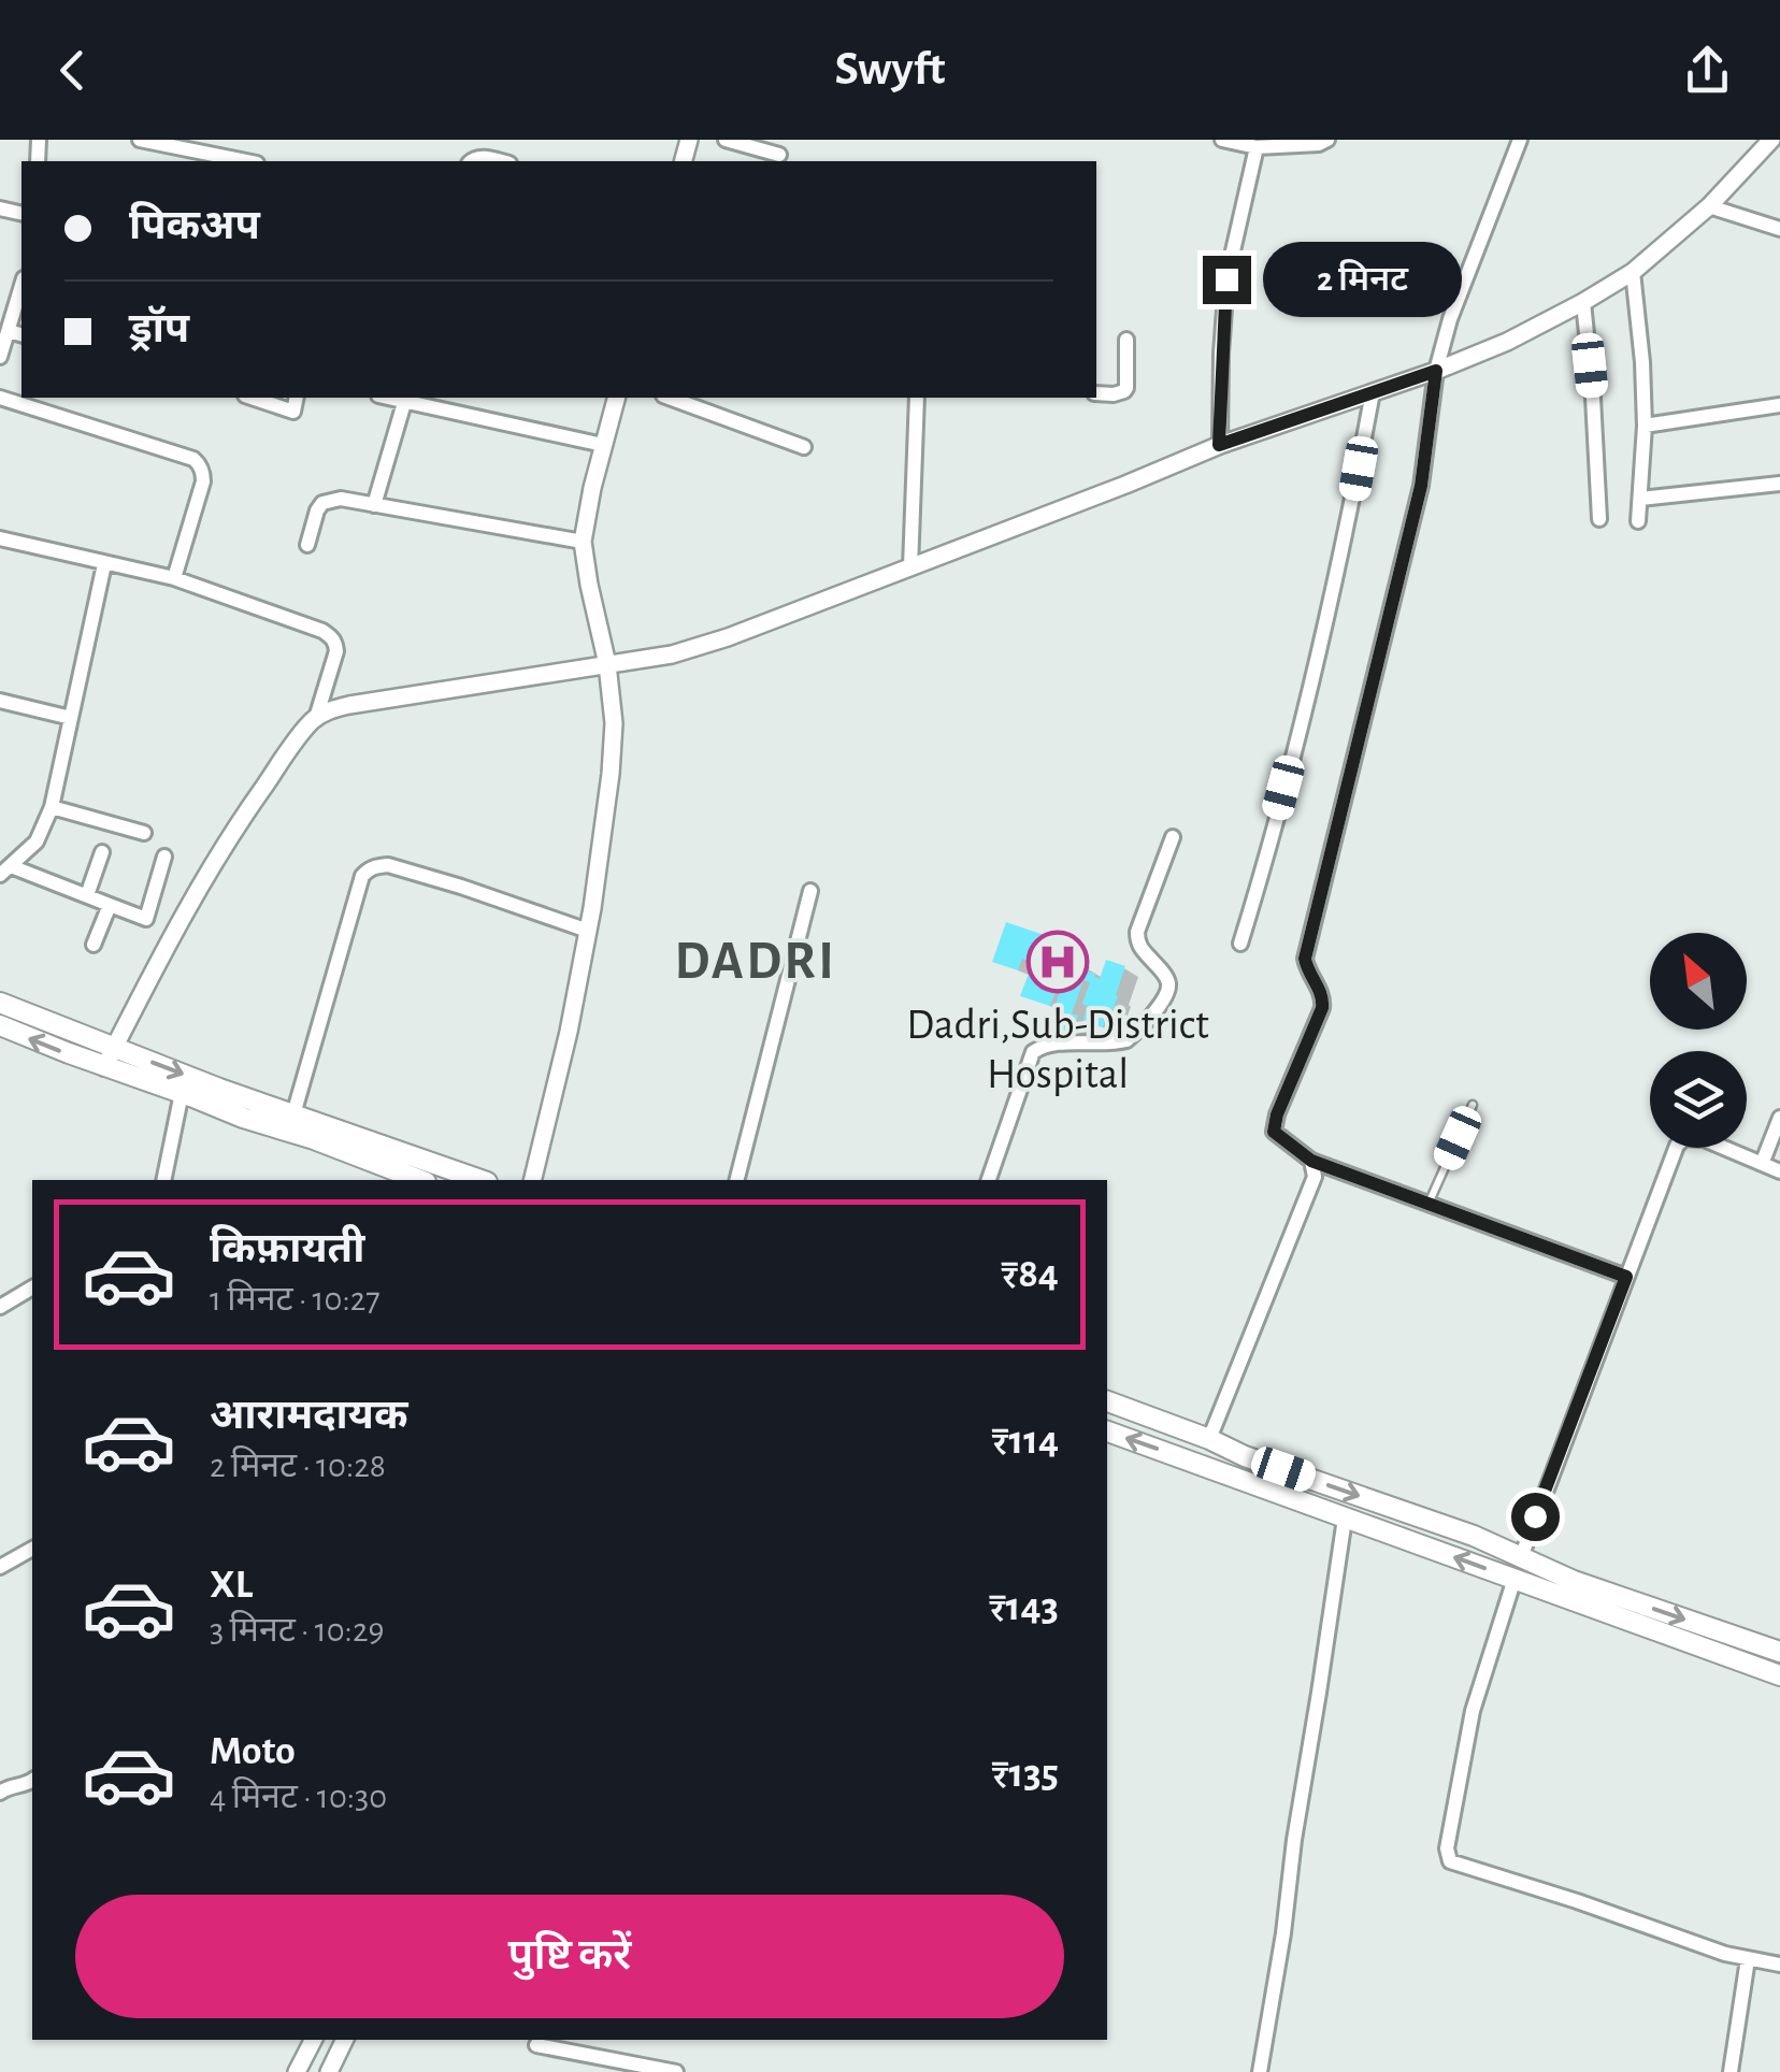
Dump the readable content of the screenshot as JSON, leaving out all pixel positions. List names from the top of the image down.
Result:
{
  "districts": ["DADRI"],
  "places": {
    "hospital": ["Dadri,Sub-District Hospital"]
  },
  "north": "top left",
  "page": {
    "header": "Swyft",
    "banner": ["पिकअप", "ड्रॉप"],
    "bubble": "2 मिनट",
    "list": [
      {
        "name": "किफ़ायती",
        "note": "1 मिनट · 10:27",
        "value": "₹84"
      },
      {
        "name": "आरामदायक",
        "note": "2 मिनट · 10:28",
        "value": "₹114"
      },
      {
        "name": "XL",
        "note": "3 मिनट · 10:29",
        "value": "₹143"
      },
      {
        "name": "Moto",
        "note": "4 मिनट · 10:30",
        "value": "₹135"
      }
    ],
    "buttons": "पुष्टि करें"
  }
}
